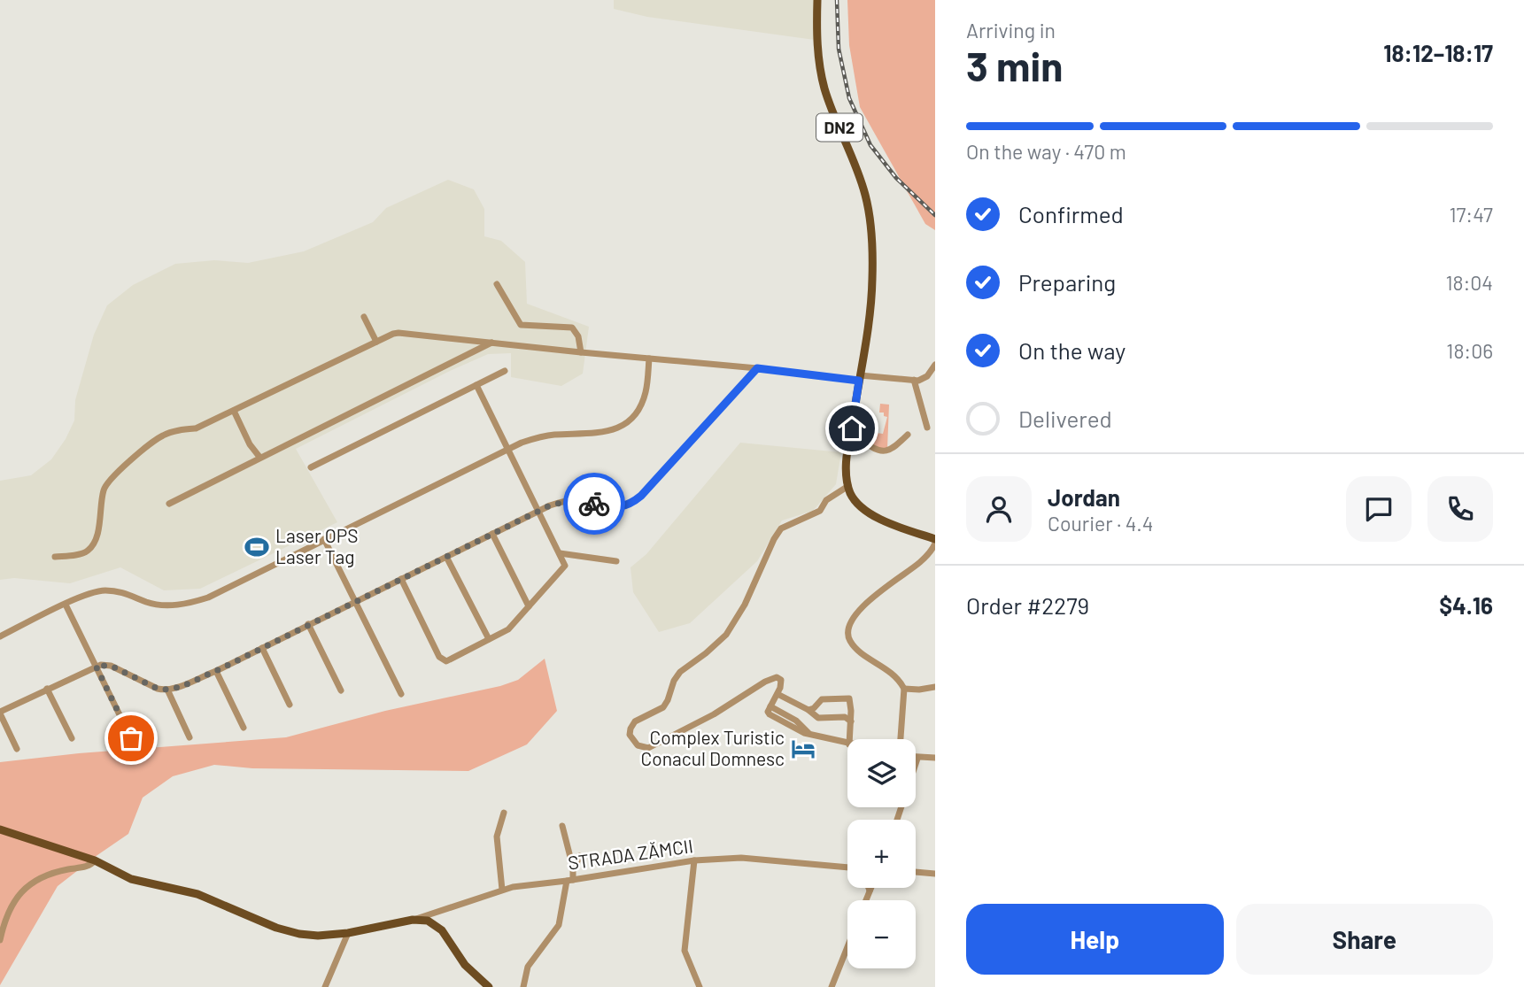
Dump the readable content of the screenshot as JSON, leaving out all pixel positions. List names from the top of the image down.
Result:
{
  "streets": {
    "main road": ["DN2", "STRADA ZĂMCII"]
  },
  "places": {
    "sports": ["Laser OPS Laser Tag"],
    "hotel": ["Complex Turistic Conacul Domnesc"]
  },
  "page": {
    "heading": ["3 min", "Arriving in", "18:12–18:17"],
    "panel": [
      "Jordan",
      "Courier · 4.4",
      "Order #2279",
      "$4.16"
    ],
    "bar": "On the way · 470 m",
    "list": [
      ["Confirmed", "17:47"],
      ["Preparing", "18:04"],
      ["On the way", "18:06"],
      "Delivered"
    ],
    "map_buttons": ["+", "−"],
    "buttons": ["Help", "Share"]
  }
}
